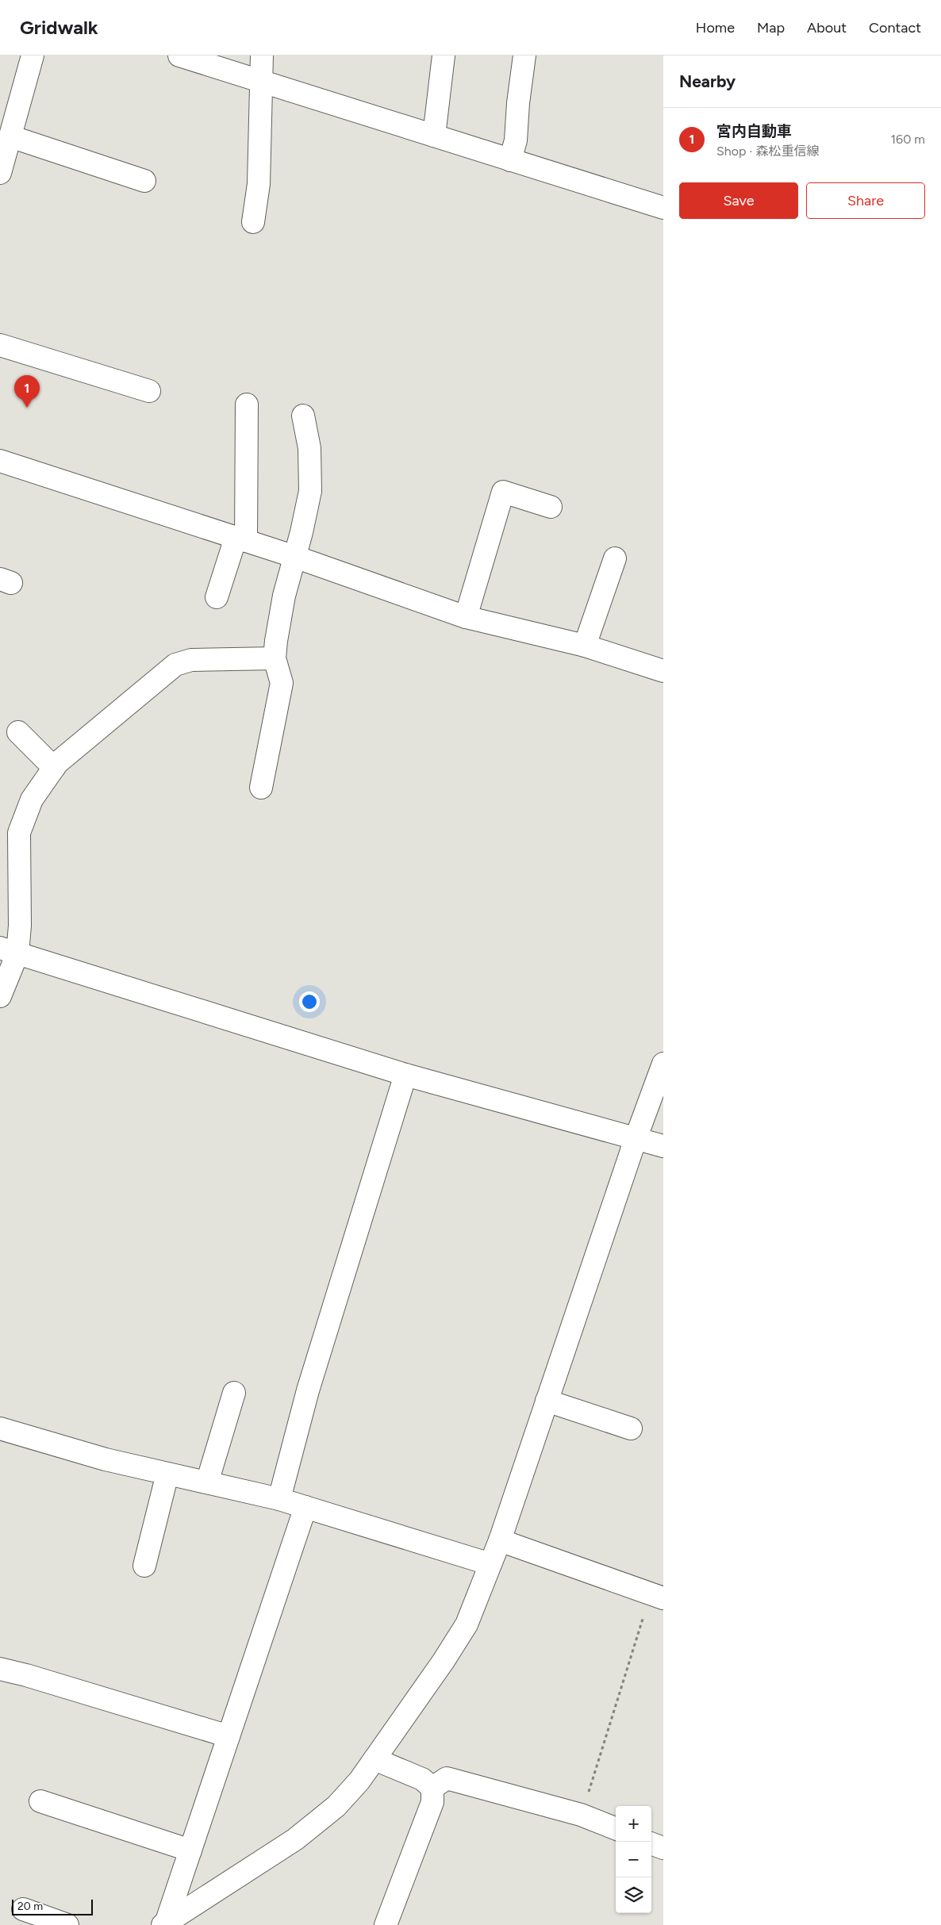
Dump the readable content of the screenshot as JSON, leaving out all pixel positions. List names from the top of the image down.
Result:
{
  "scale_bar": "20 m",
  "page": {
    "header": "Gridwalk",
    "nav": [
      "Home",
      "Map",
      "About",
      "Contact"
    ],
    "heading": "Nearby",
    "list": [
      {
        "mark": "1",
        "name": "宮内自動車",
        "note": "Shop · 森松重信線",
        "value": "160 m"
      }
    ],
    "buttons": ["Save", "Share"],
    "pins": "1",
    "map_buttons": ["+", "−"],
    "scale": "20 m"
  }
}
